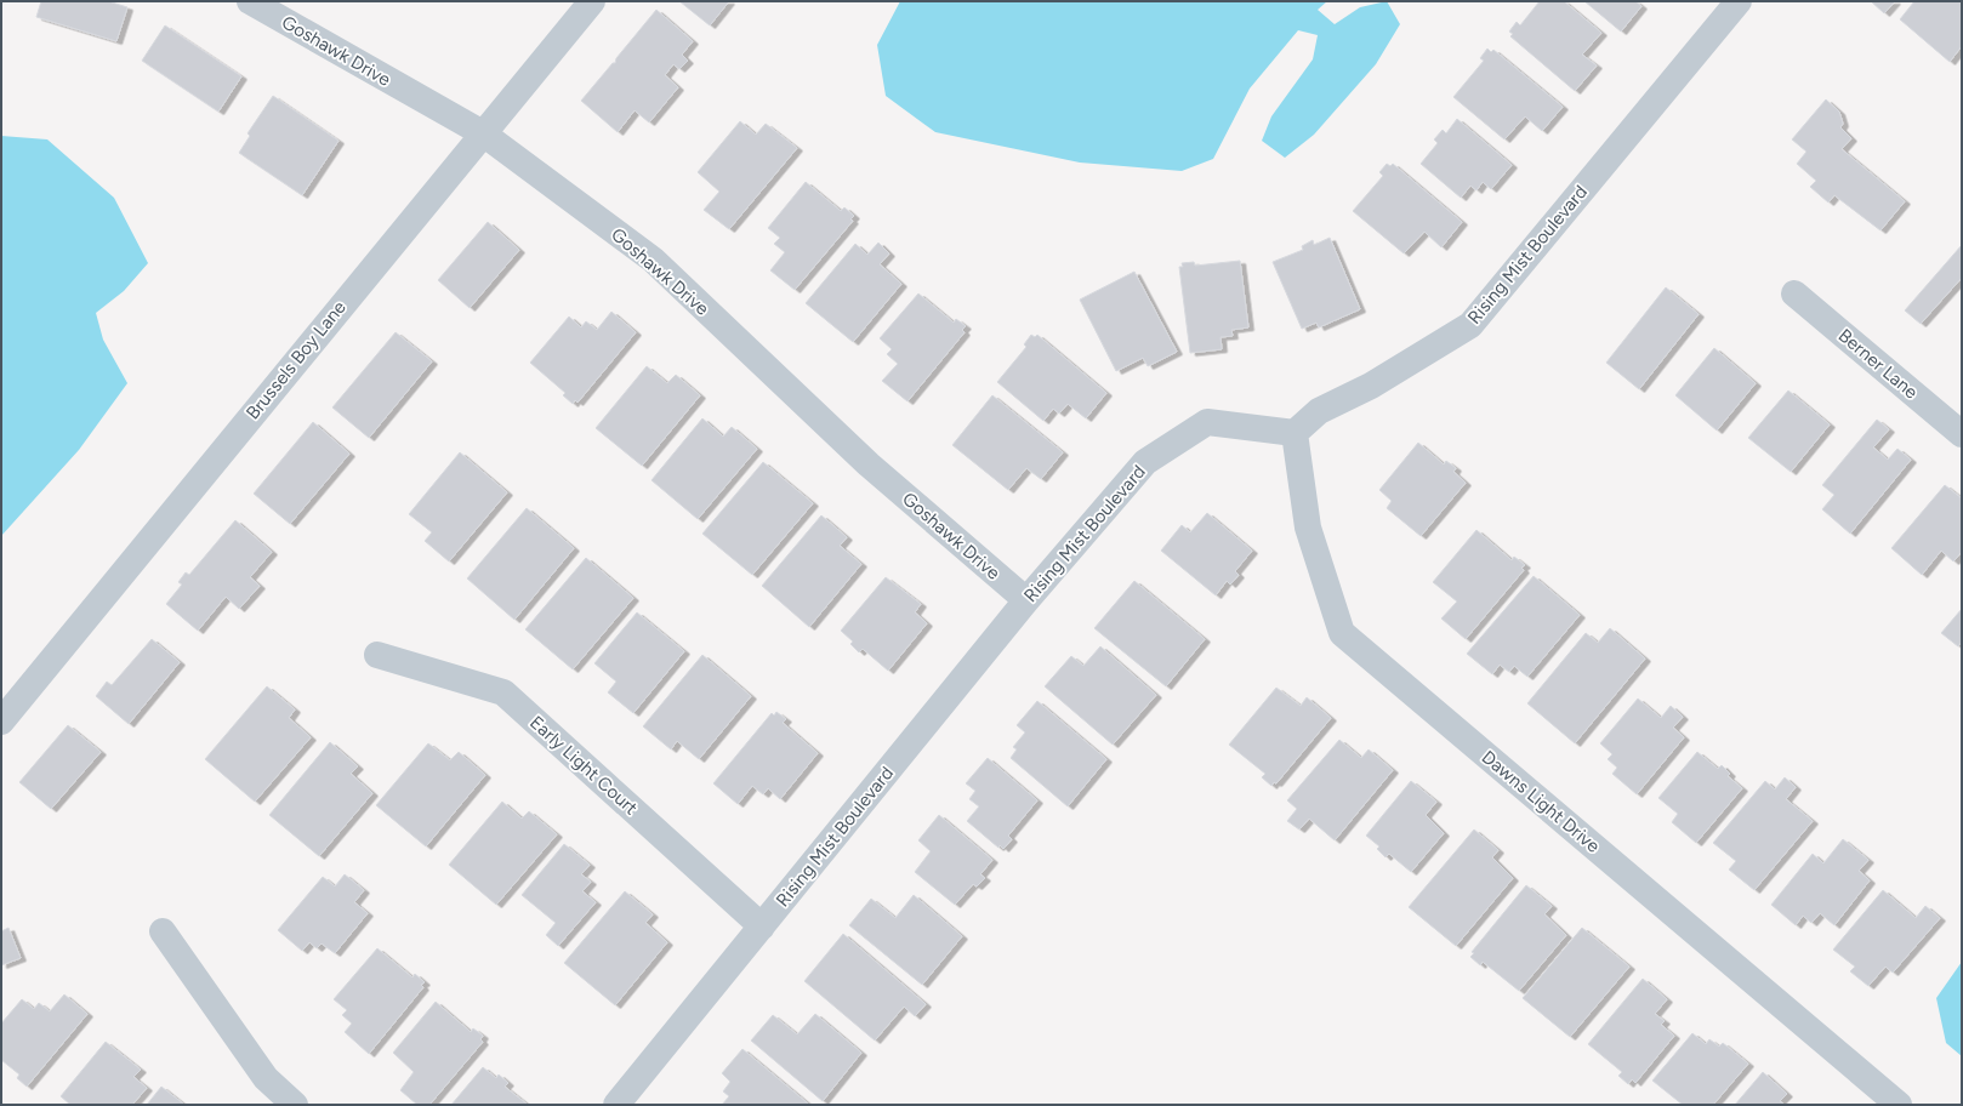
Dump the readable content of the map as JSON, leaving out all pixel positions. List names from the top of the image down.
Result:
{
  "streets": {
    "street": [
      "Goshawk Drive",
      "Rising Mist Boulevard",
      "Brussels Boy Lane",
      "Berner Lane",
      "Early Light Court",
      "Dawns Light Drive"
    ]
  },
  "crossings": [
    ["Goshawk Drive", "Rising Mist Boulevard"],
    ["Goshawk Drive", "Brussels Boy Lane"],
    ["Rising Mist Boulevard", "Early Light Court"],
    ["Rising Mist Boulevard", "Dawns Light Drive"]
  ]
}
